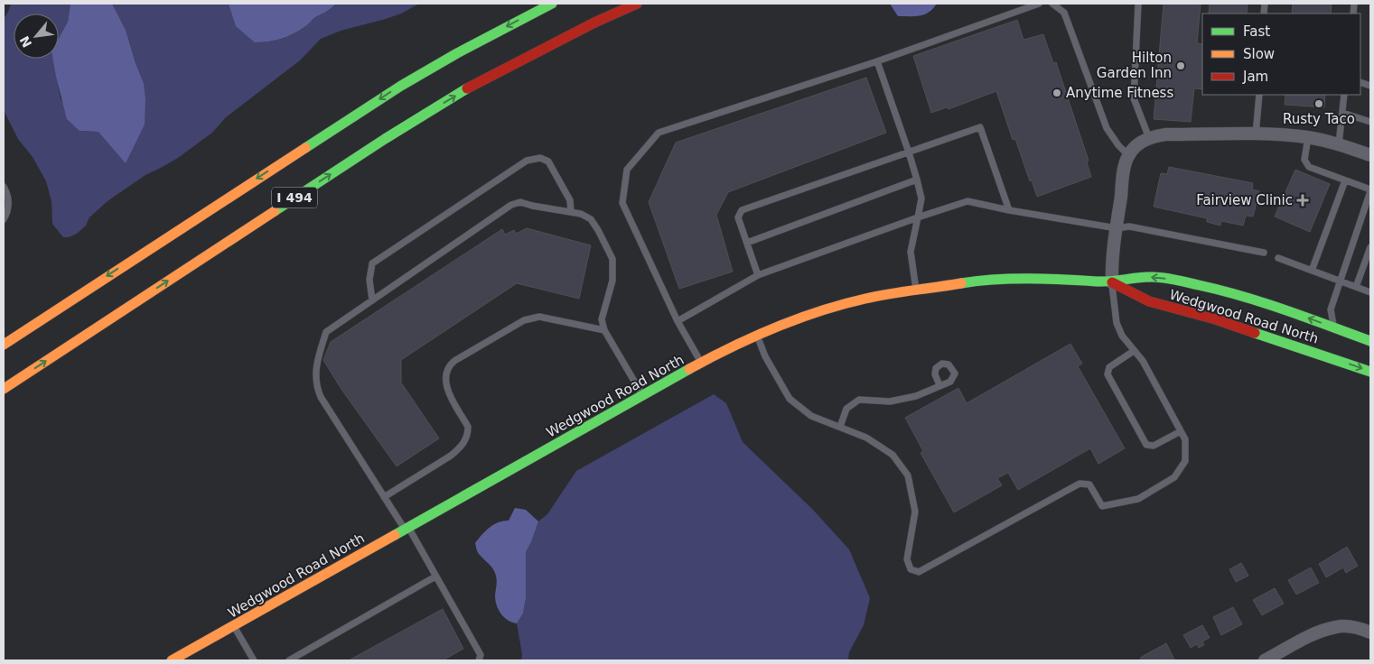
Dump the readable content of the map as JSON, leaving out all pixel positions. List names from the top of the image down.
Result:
{
  "streets": {
    "main road": ["I 494", "Wedgwood Road North"]
  },
  "places": {
    "other": ["Hilton Garden Inn", "Anytime Fitness", "Rusty Taco"],
    "health": ["Fairview Clinic"]
  },
  "legend": ["Fast", "Slow", "Jam"],
  "north": "bottom left"
}
